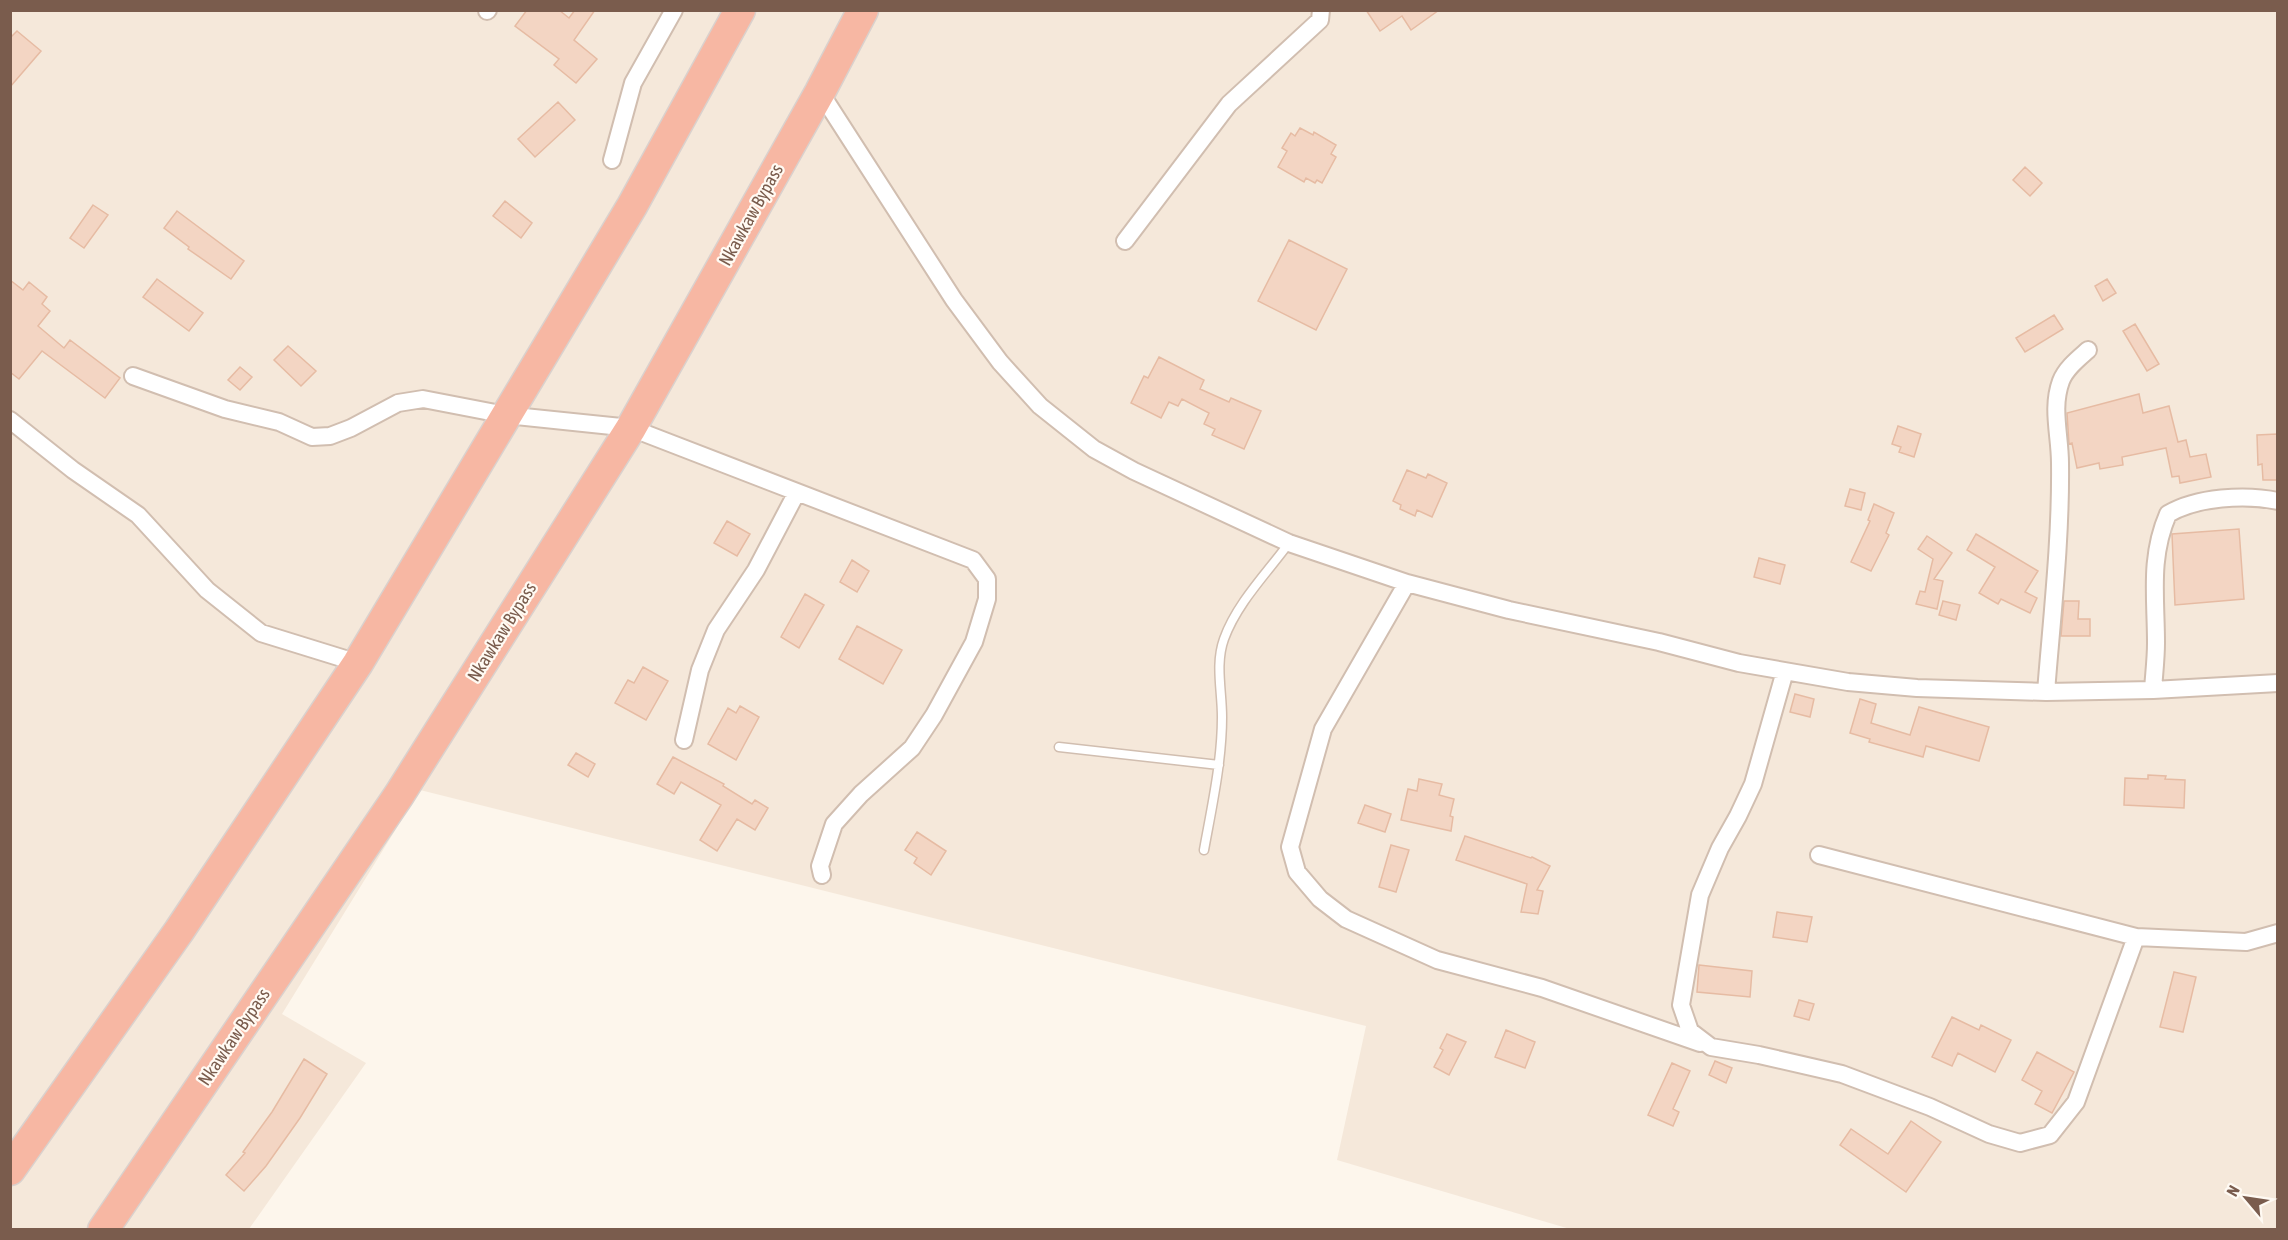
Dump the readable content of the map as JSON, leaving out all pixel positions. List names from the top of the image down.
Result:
{
  "streets": {
    "highway": ["Nkawkaw Bypass"]
  },
  "north": "top left"
}
